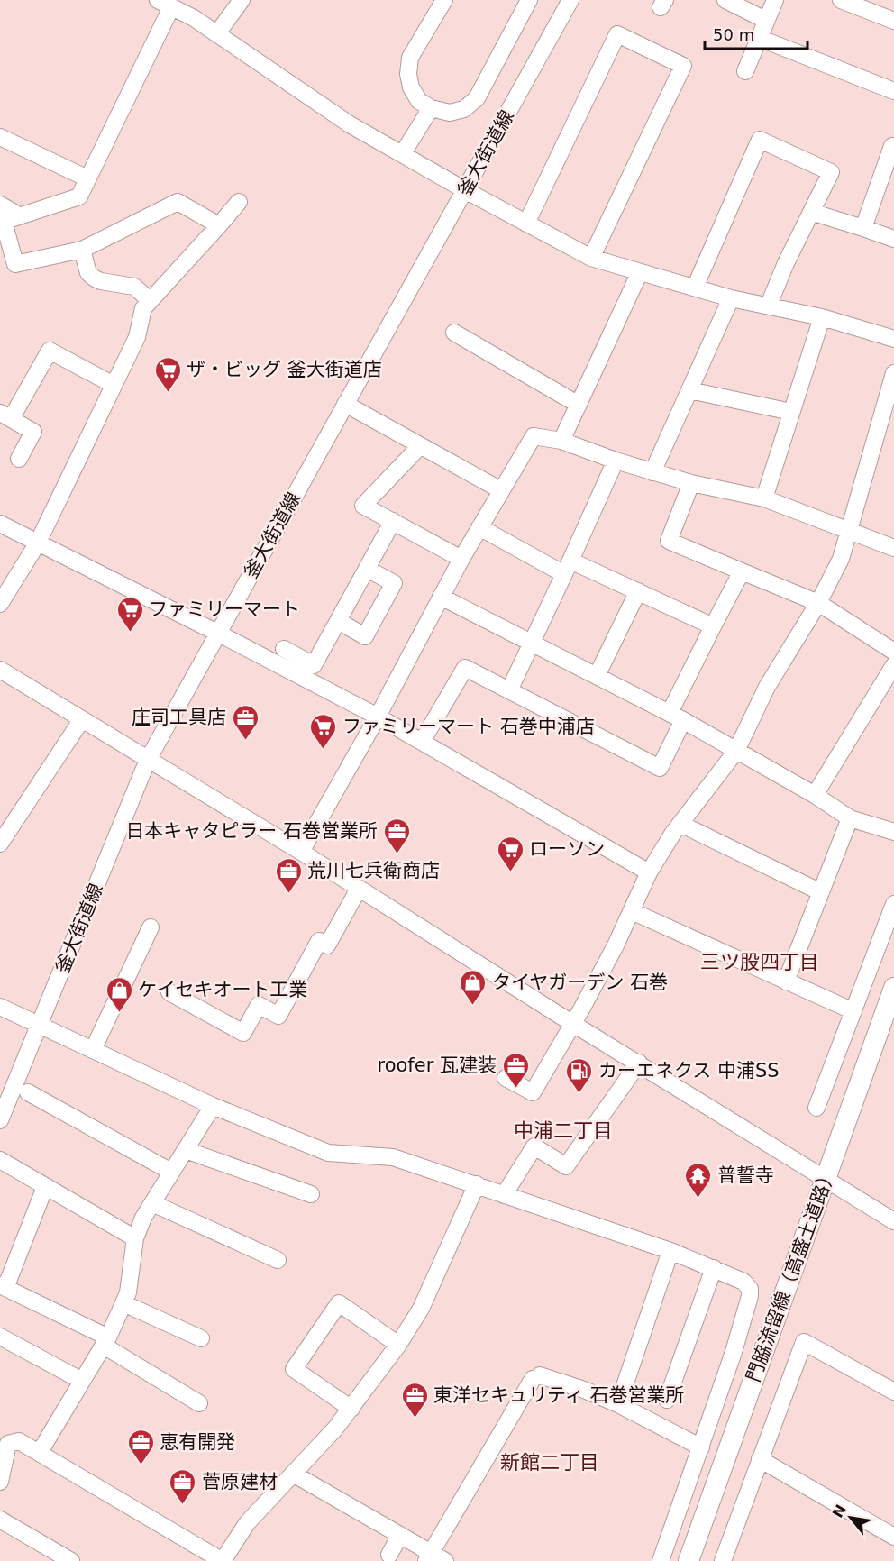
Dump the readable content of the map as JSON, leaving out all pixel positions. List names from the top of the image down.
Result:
{
  "streets": {
    "main road": ["門脇流留線（高盛土道路）"],
    "street": ["釜大街道線"]
  },
  "districts": ["三ツ股四丁目", "中浦二丁目", "新館二丁目"],
  "places": {
    "supermarket": [
      "ザ・ビッグ 釜大街道店",
      "ファミリーマート",
      "ファミリーマート 石巻中浦店",
      "ローソン"
    ],
    "office": [
      "庄司工具店",
      "日本キャタピラー 石巻営業所",
      "荒川七兵衛商店",
      "roofer 瓦建装",
      "東洋セキュリティ 石巻営業所",
      "恵有開発",
      "菅原建材"
    ],
    "shop": ["タイヤガーデン 石巻", "ケイセキオート工業"],
    "fuel station": ["カーエネクス 中浦SS"],
    "temple": ["普誓寺"]
  },
  "scale_bar": "50 m",
  "north": "top left"
}
